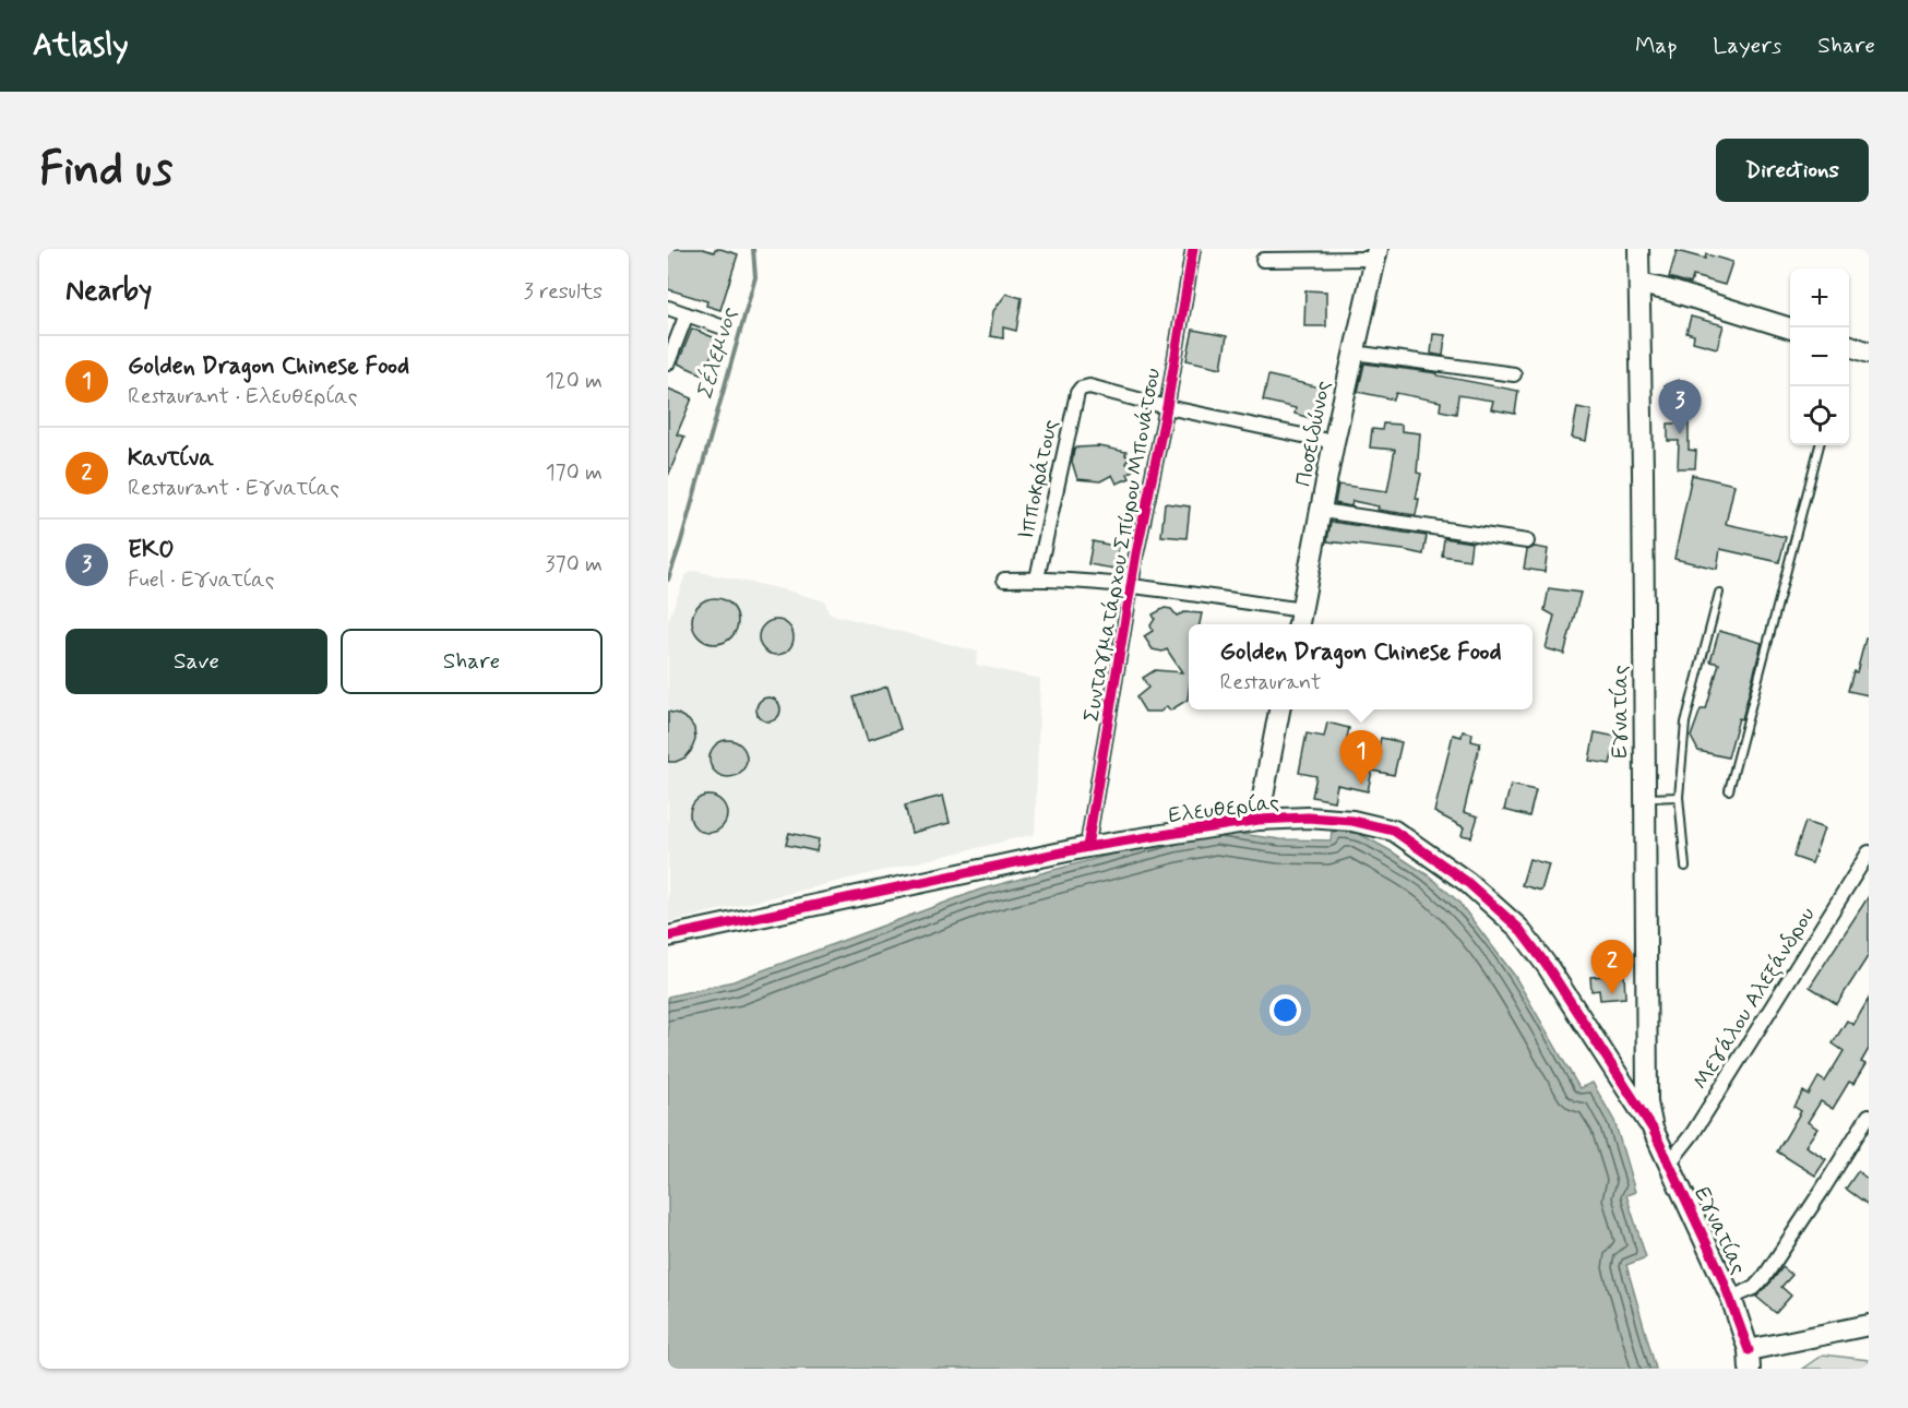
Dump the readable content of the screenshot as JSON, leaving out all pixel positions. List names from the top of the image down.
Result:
{
  "streets": {
    "street": [
      "Ποσειδώνος",
      "Ιπποκράτους",
      "Συνταγματάρχου Σπύρου Μπονάτσου",
      "Εγνατίας",
      "Ελευθερίας",
      "Μεγάλου Αλεξάνδρου"
    ]
  },
  "crossings": [
    ["Ιπποκράτους", "Συνταγματάρχου Σπύρου Μπονάτσου"],
    ["Συνταγματάρχου Σπύρου Μπονάτσου", "Ελευθερίας"],
    ["Εγνατίας", "Ελευθερίας"],
    ["Εγνατίας", "Μεγάλου Αλεξάνδρου"]
  ],
  "water": ["Σέλεμνος"],
  "page": {
    "header": "Atlasly",
    "nav": ["Map", "Layers", "Share"],
    "buttons": [
      "Directions",
      ["Save", "Share"]
    ],
    "title": "Find us",
    "heading": ["Nearby", "3 results"],
    "map_buttons": ["+", "−"],
    "list": [
      {
        "mark": "1",
        "name": "Golden Dragon Chinese Food",
        "note": "Restaurant · Ελευθερίας",
        "value": "120 m"
      },
      {
        "mark": "2",
        "name": "Καντίνα",
        "note": "Restaurant · Εγνατίας",
        "value": "170 m"
      },
      {
        "mark": "3",
        "name": "EKO",
        "note": "Fuel · Εγνατίας",
        "value": "370 m"
      }
    ],
    "pins": ["3", "1", "2"],
    "popup": ["Golden Dragon Chinese Food", "Restaurant"]
  }
}
